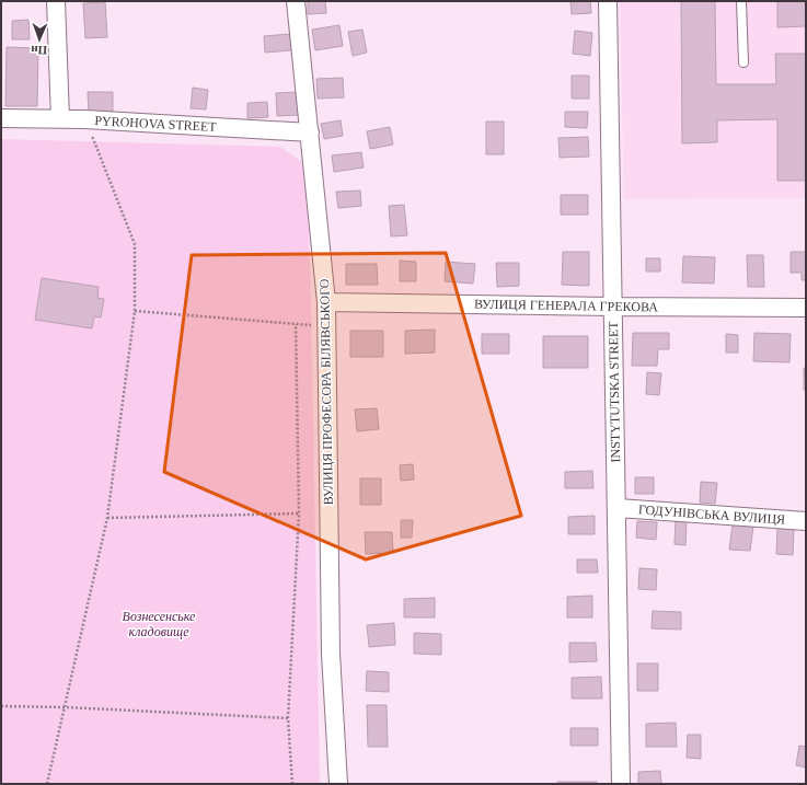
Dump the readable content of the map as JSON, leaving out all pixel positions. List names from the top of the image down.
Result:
{
  "streets": {
    "street": [
      "PYROHOVA STREET",
      "ВУЛИЦЯ ГЕНЕРАЛА ГРЕКОВА",
      "ВУЛИЦЯ ПРОФЕСОРА БІЛЯВСЬКОГО",
      "INSTYTUTSKA STREET",
      "ГОДУНІВСЬКА ВУЛИЦЯ"
    ]
  },
  "crossings": [
    ["PYROHOVA STREET", "ВУЛИЦЯ ПРОФЕСОРА БІЛЯВСЬКОГО"],
    ["ВУЛИЦЯ ГЕНЕРАЛА ГРЕКОВА", "ВУЛИЦЯ ПРОФЕСОРА БІЛЯВСЬКОГО"],
    ["ВУЛИЦЯ ГЕНЕРАЛА ГРЕКОВА", "INSTYTUTSKA STREET"],
    ["INSTYTUTSKA STREET", "ГОДУНІВСЬКА ВУЛИЦЯ"]
  ],
  "parks": ["Вознесенське кладовище"],
  "north": "bottom"
}
